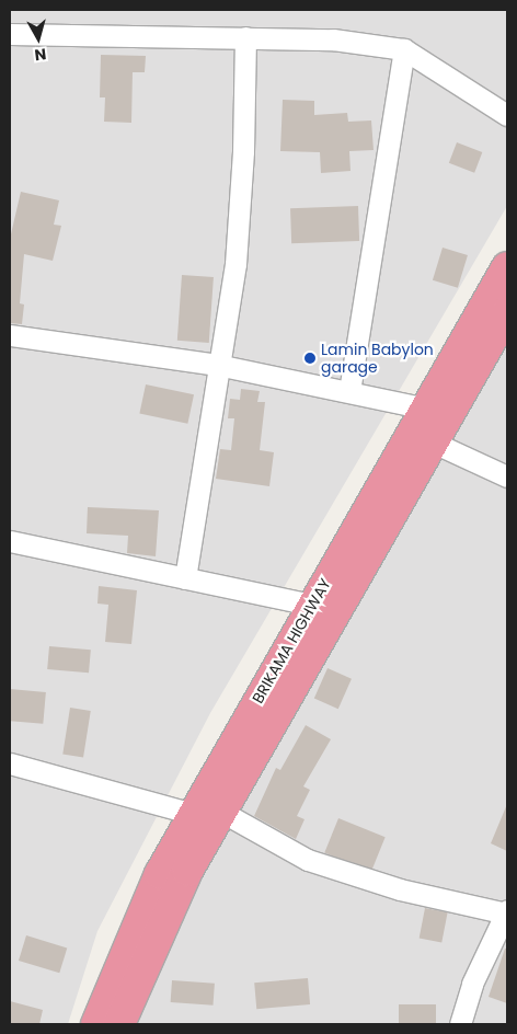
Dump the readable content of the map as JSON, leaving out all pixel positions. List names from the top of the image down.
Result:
{
  "streets": {
    "highway": ["BRIKAMA HIGHWAY"]
  },
  "places": ["Lamin Babylon garage"],
  "north": "bottom"
}
